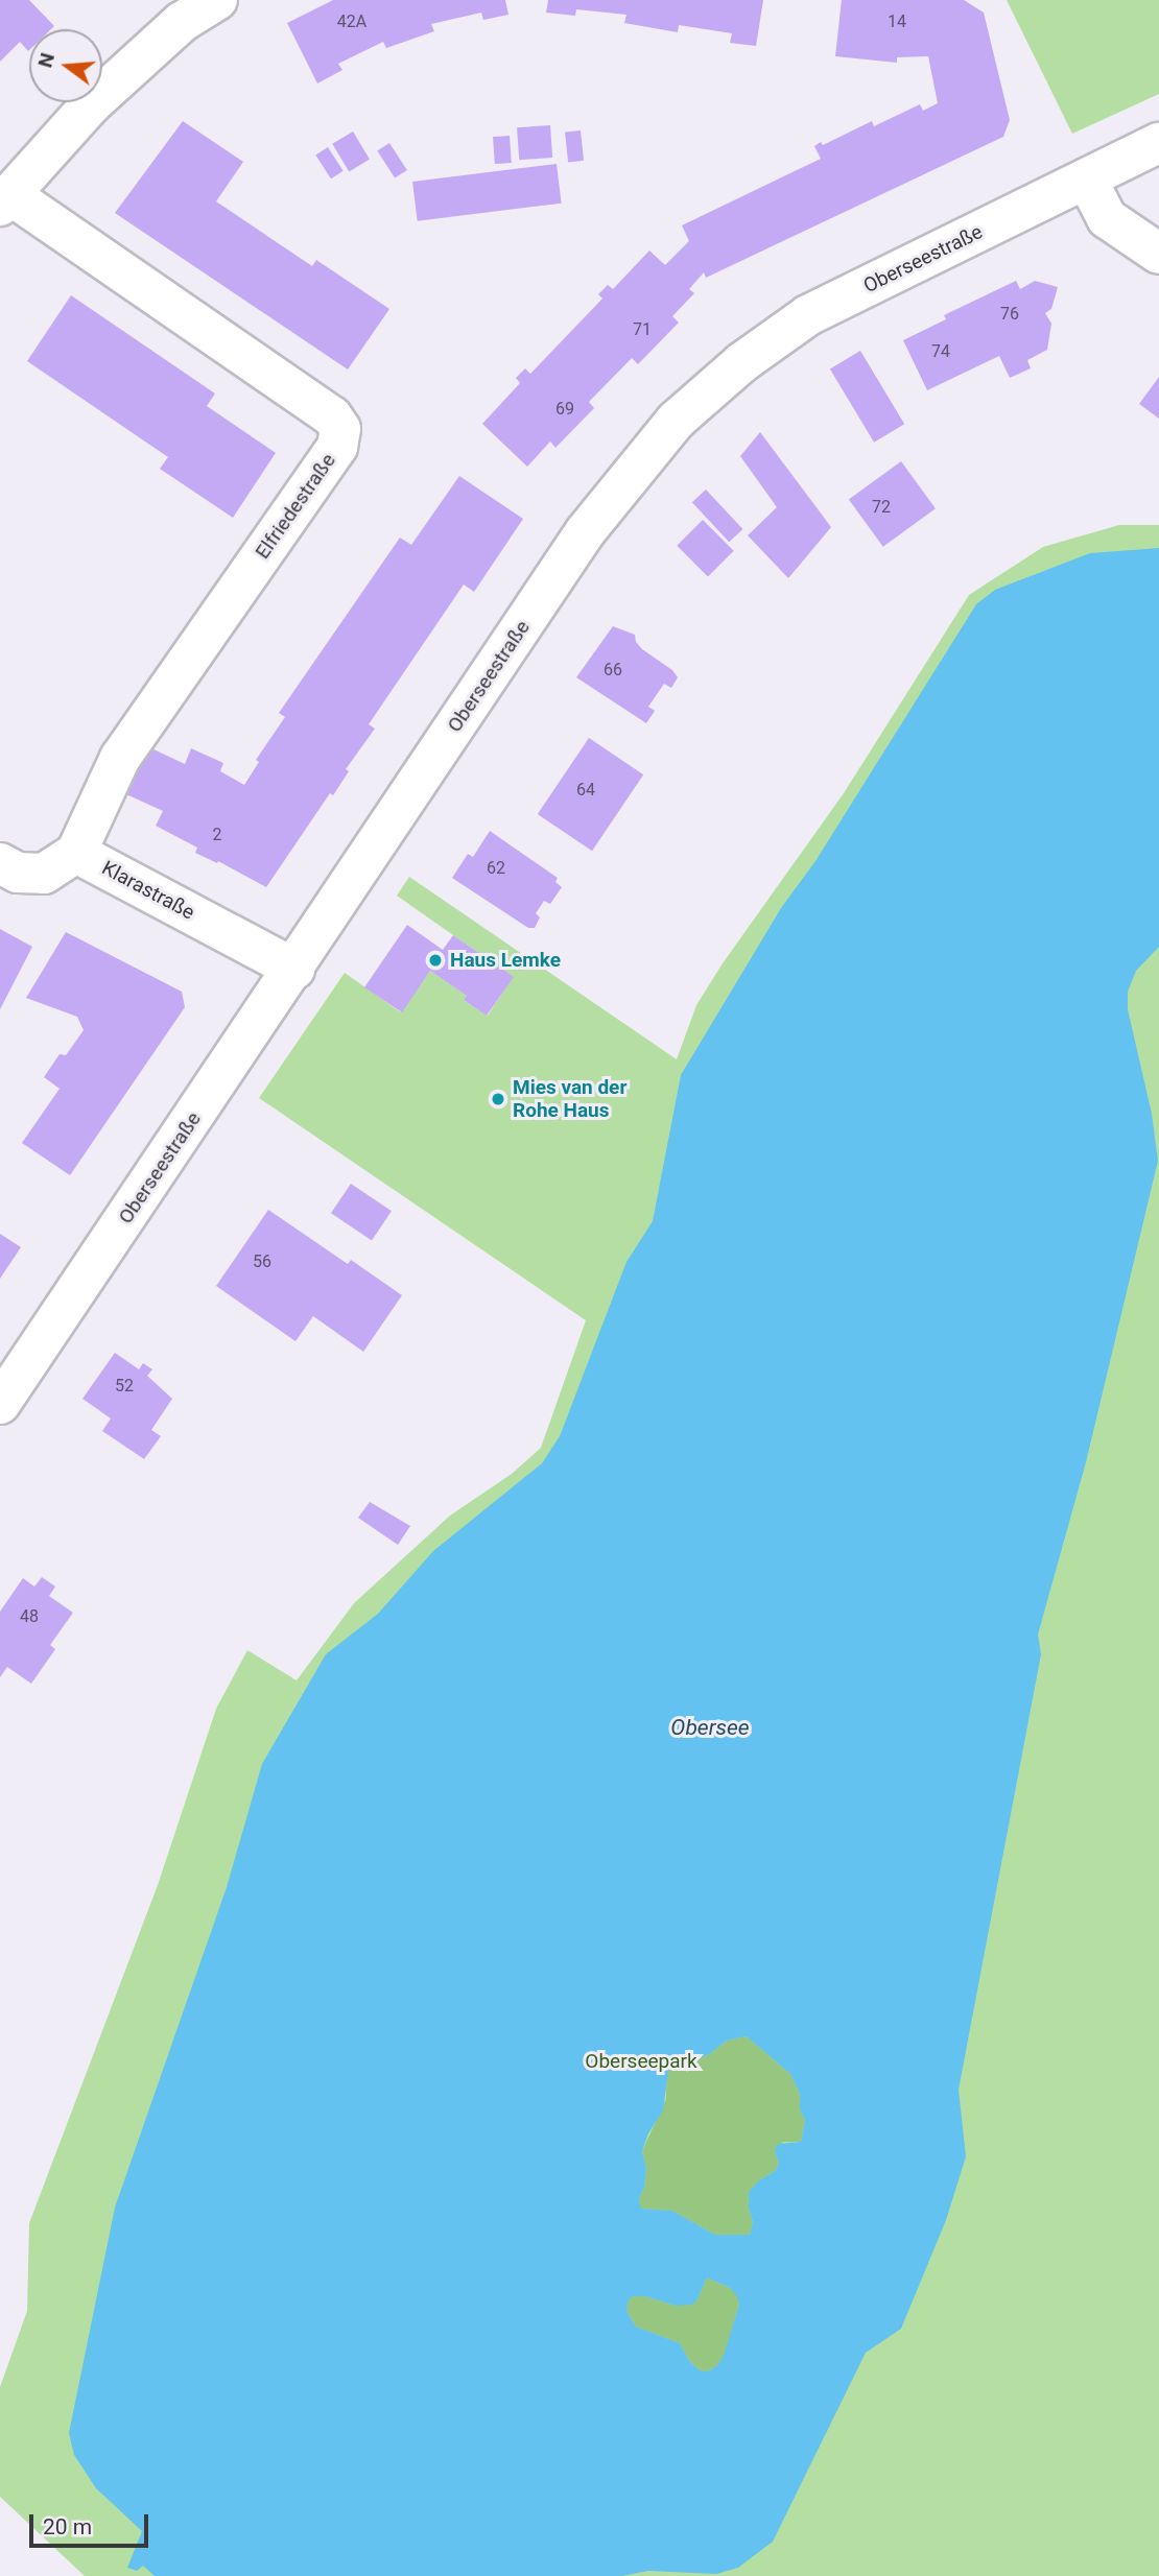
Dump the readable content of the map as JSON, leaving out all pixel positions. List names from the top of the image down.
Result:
{
  "streets": {
    "street": ["Oberseestraße", "Elfriedestraße", "Klarastraße"]
  },
  "crossings": [
    ["Oberseestraße", "Klarastraße"],
    ["Elfriedestraße", "Klarastraße"]
  ],
  "water": ["Obersee"],
  "parks": ["Oberseepark"],
  "places": ["Haus Lemke", "Mies van der Rohe Haus"],
  "house_numbers": [
    "42A",
    "14",
    "76",
    "71",
    "74",
    "69",
    "72",
    "66",
    "64",
    "2",
    "62",
    "56",
    "52",
    "48"
  ],
  "scale_bar": "20 m",
  "north": "left"
}
